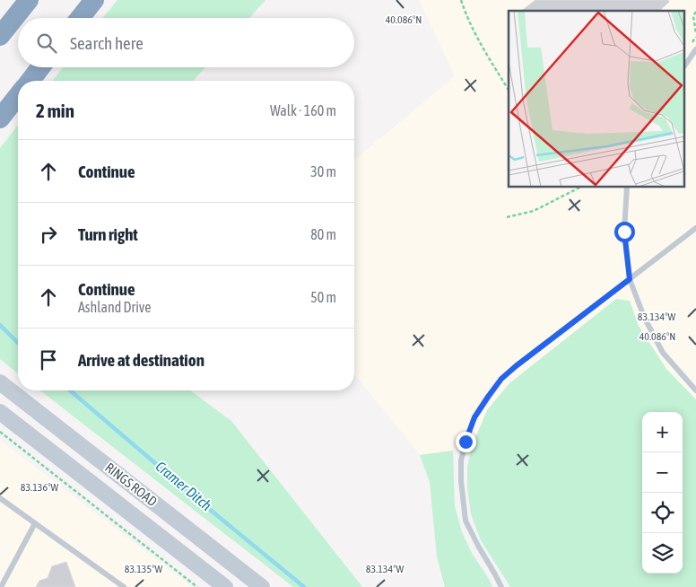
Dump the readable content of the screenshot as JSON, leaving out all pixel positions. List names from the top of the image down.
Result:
{
  "streets": {
    "main road": ["RINGS ROAD"]
  },
  "water": ["Cramer Ditch"],
  "page": {
    "search": "Search here",
    "heading": ["2 min", "Walk · 160 m"],
    "list": [
      ["Continue", "30 m"],
      ["Turn right", "80 m"],
      ["Continue", "Ashland Drive", "50 m"],
      "Arrive at destination"
    ],
    "map_buttons": ["+", "−"]
  },
  "coordinates": [
    "40.086°N",
    "83.134°W",
    "83.136°W",
    "83.135°W"
  ]
}
